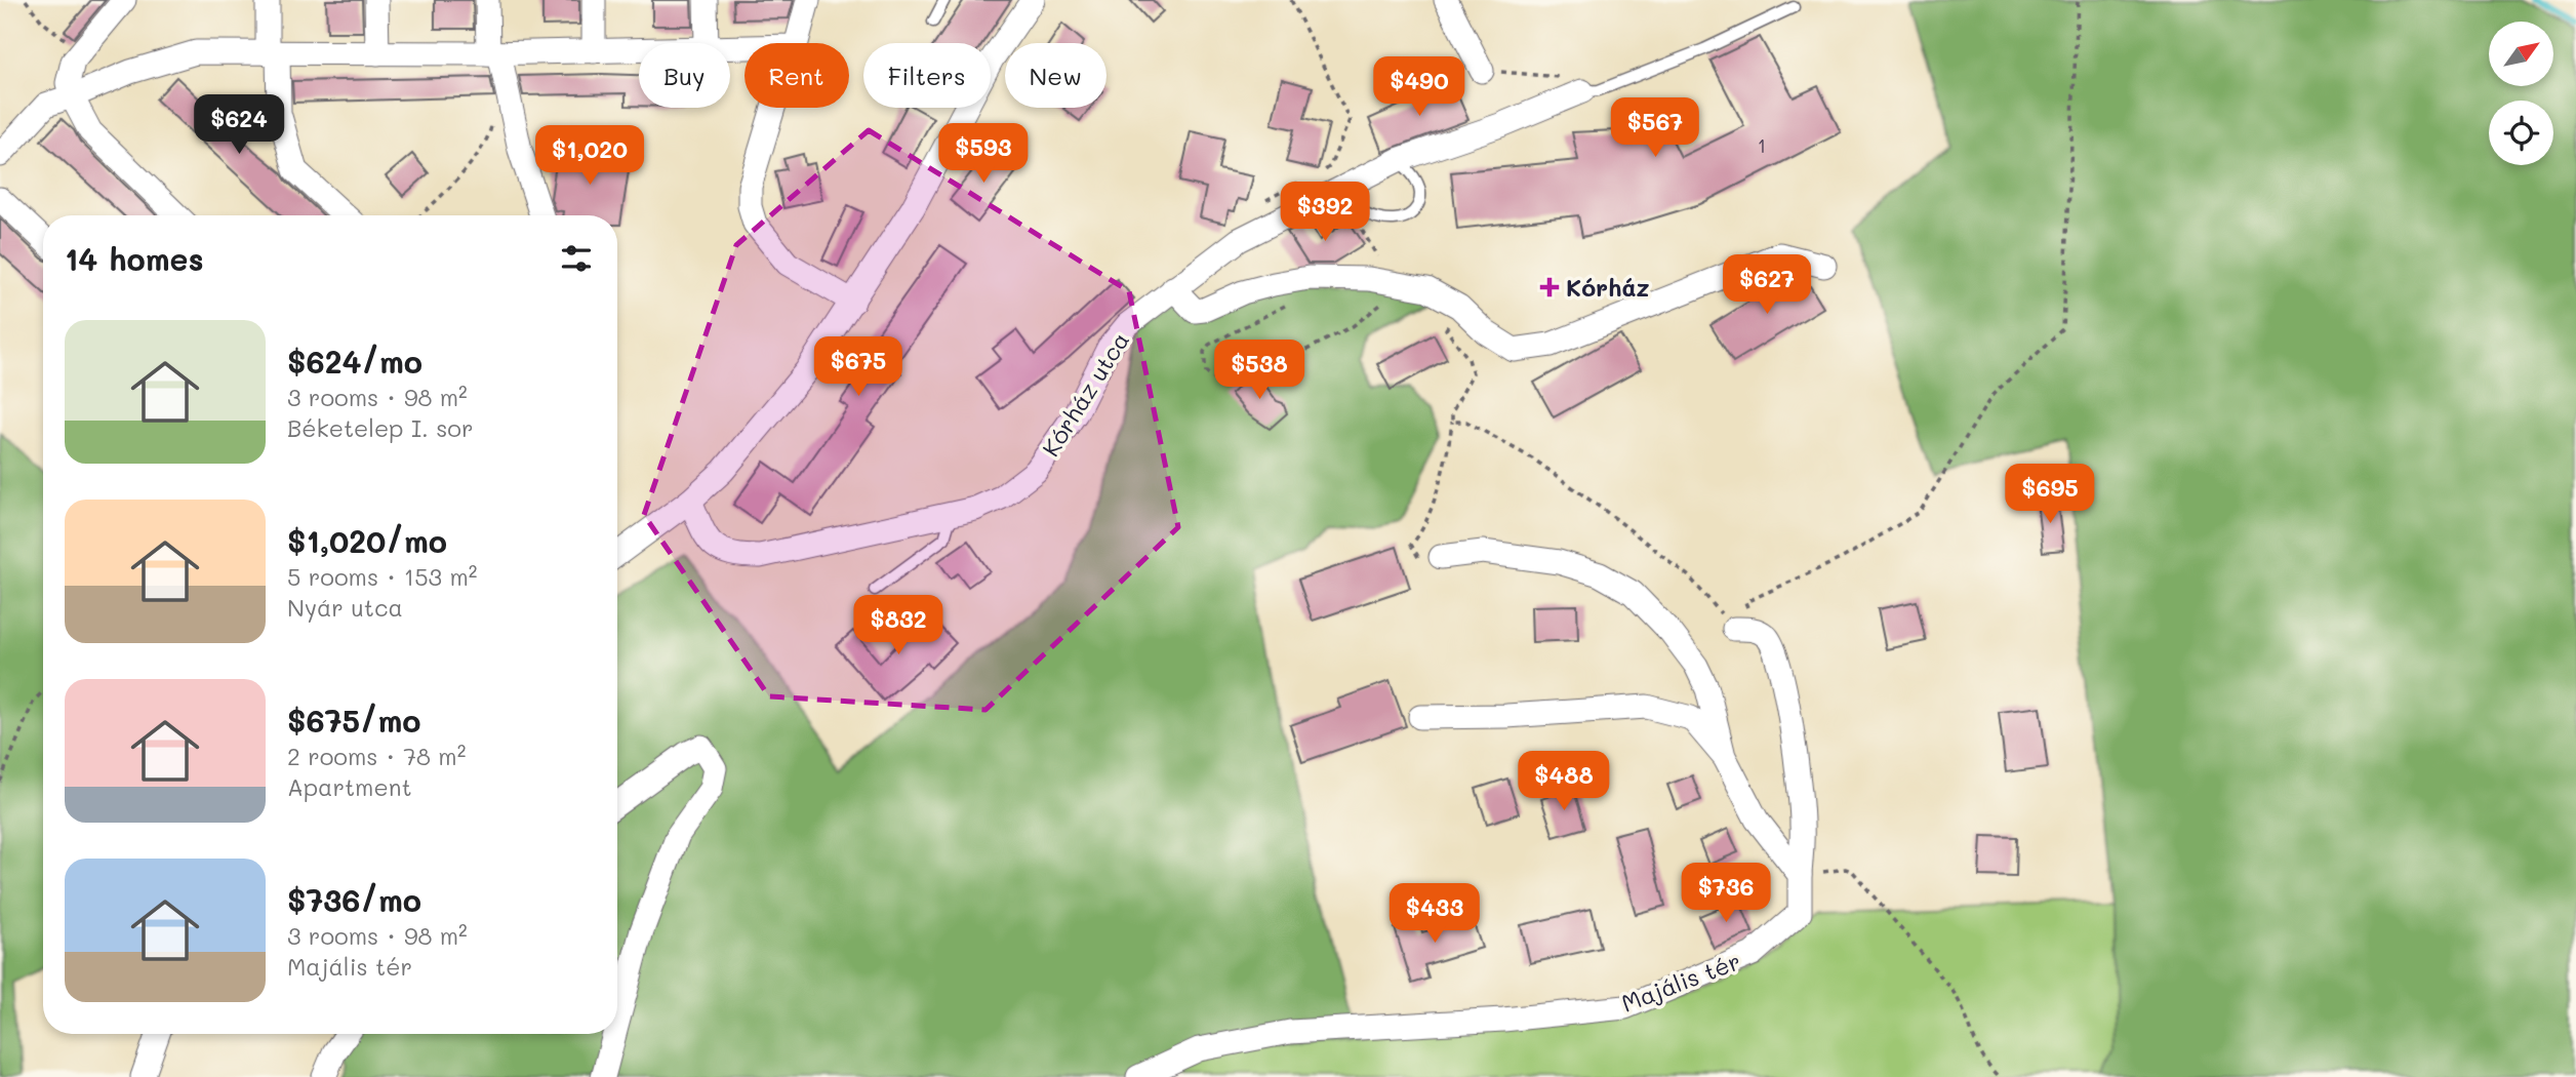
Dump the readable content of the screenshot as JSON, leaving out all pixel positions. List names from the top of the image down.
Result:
{
  "streets": {
    "street": ["Kórház utca", "Majális tér"]
  },
  "places": {
    "health": ["Kórház"]
  },
  "house_numbers": ["1"],
  "north": "top right",
  "page": {
    "chip": [
      "Buy",
      "Rent",
      "Filters",
      "New"
    ],
    "price": [
      "$490",
      "$624",
      "$567",
      "$593",
      "$1,020",
      "$392",
      "$627",
      "$675",
      "$538",
      "$695",
      "$832",
      "$488",
      "$736",
      "$433"
    ],
    "heading": "14 homes",
    "list": [
      {
        "name": "$624/mo",
        "note": "3 rooms · 98 m² · Béketelep I. sor"
      },
      {
        "name": "$1,020/mo",
        "note": "5 rooms · 153 m² · Nyár utca"
      },
      {
        "name": "$675/mo",
        "note": "2 rooms · 78 m² · Apartment"
      },
      {
        "name": "$736/mo",
        "note": "3 rooms · 98 m² · Majális tér"
      }
    ]
  }
}
